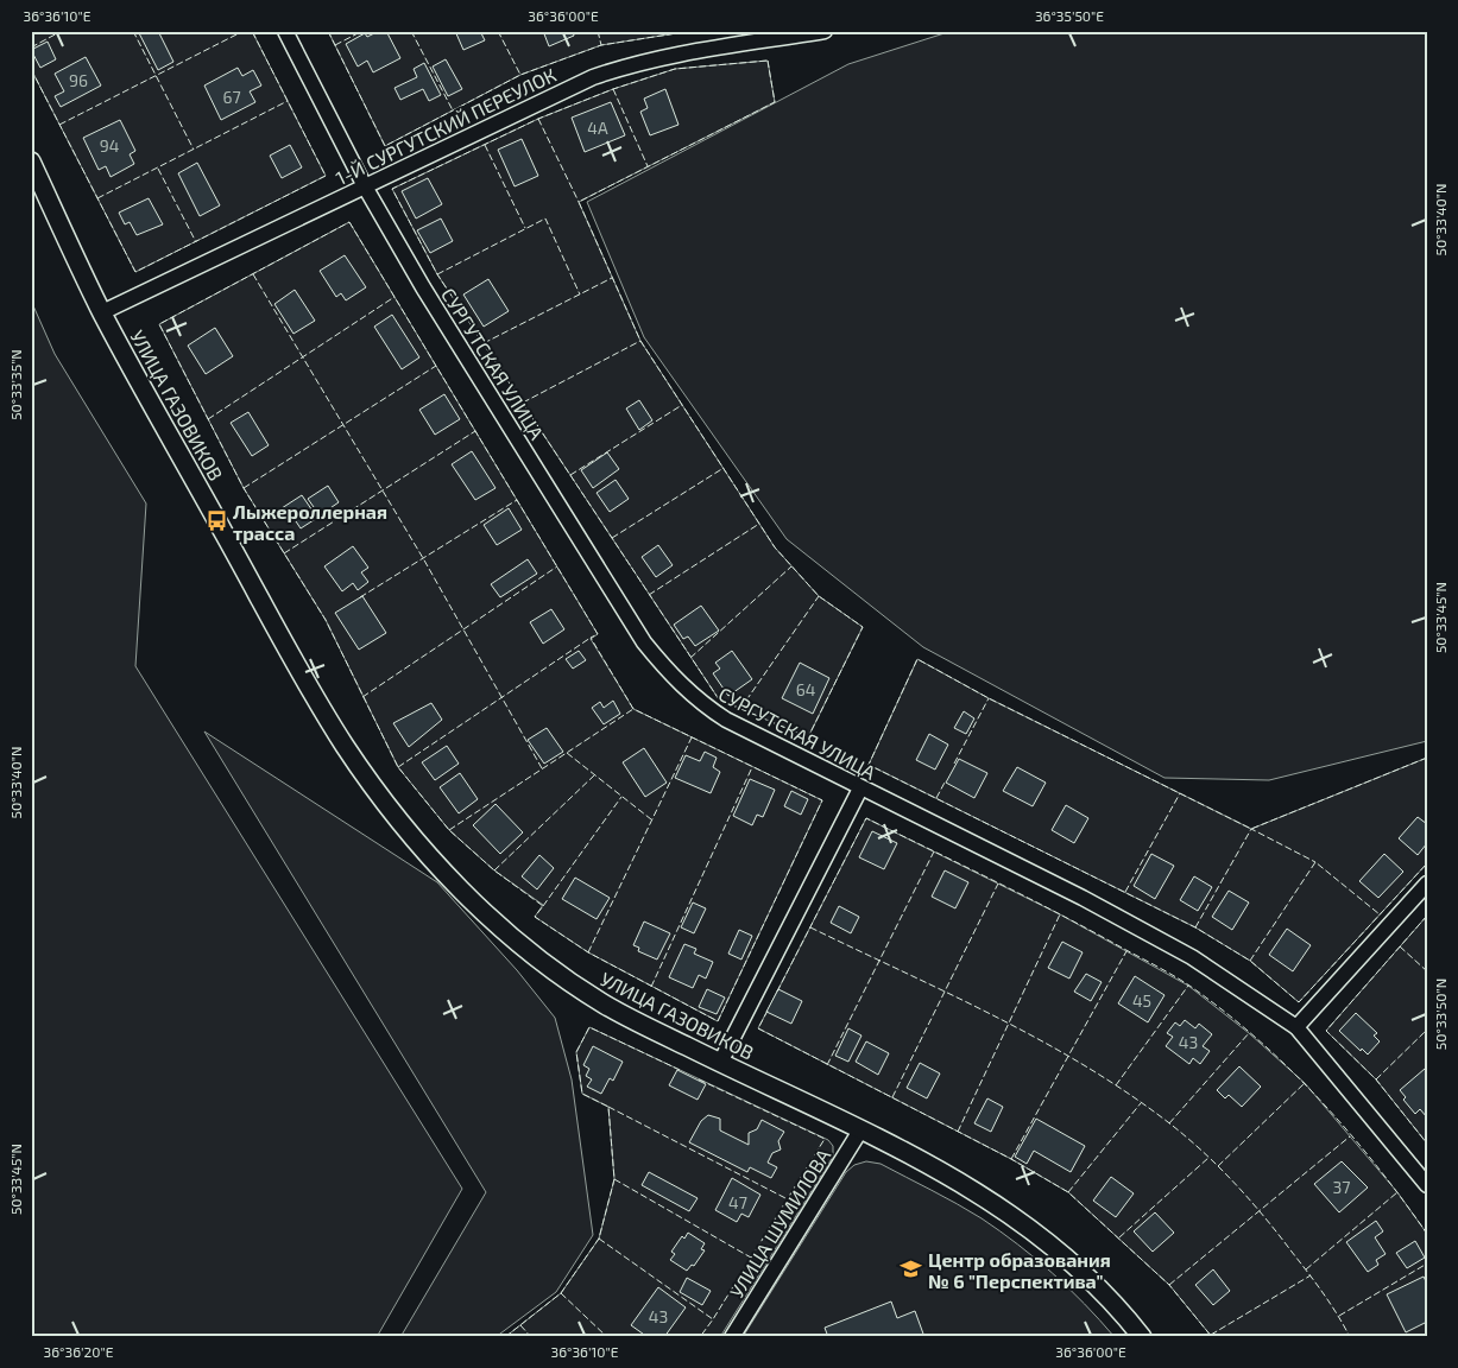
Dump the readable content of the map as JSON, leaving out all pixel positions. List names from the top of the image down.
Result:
{
  "streets": {
    "street": [
      "1-Й СУРГУТСКИЙ ПЕРЕУЛОК",
      "СУРГУТСКАЯ УЛИЦА",
      "УЛИЦА ГАЗОВИКОВ",
      "УЛИЦА ШУМИЛОВА"
    ]
  },
  "crossings": [
    ["1-Й СУРГУТСКИЙ ПЕРЕУЛОК", "СУРГУТСКАЯ УЛИЦА"],
    ["1-Й СУРГУТСКИЙ ПЕРЕУЛОК", "УЛИЦА ГАЗОВИКОВ"],
    ["УЛИЦА ГАЗОВИКОВ", "УЛИЦА ШУМИЛОВА"]
  ],
  "places": {
    "bus stop": ["Лыжероллерная трасса"],
    "school or university": ["Центр образования № 6 \"Перспектива\""]
  },
  "house_numbers": [
    "96",
    "67",
    "4А",
    "94",
    "64",
    "45",
    "43",
    "37",
    "47",
    "43"
  ],
  "coordinates": [
    "36°36'10\"E",
    "36°36'00\"E",
    "36°35'50\"E",
    "50°33'40\"N",
    "50°33'35\"N",
    "50°33'45\"N",
    "50°33'50\"N",
    "36°36'20\"E"
  ]
}
